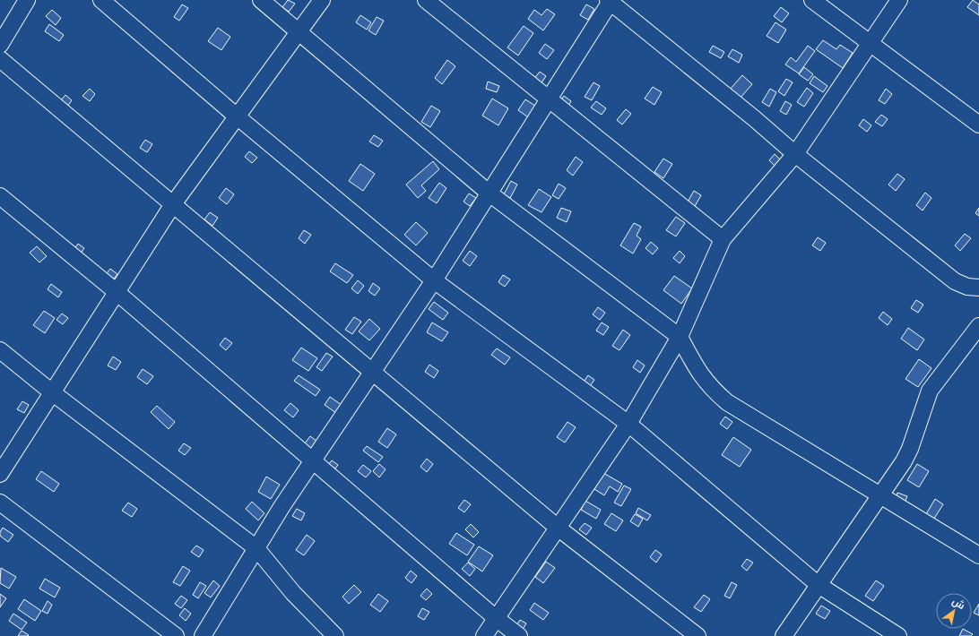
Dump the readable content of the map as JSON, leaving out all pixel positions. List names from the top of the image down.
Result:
{
  "north": "top right"
}
